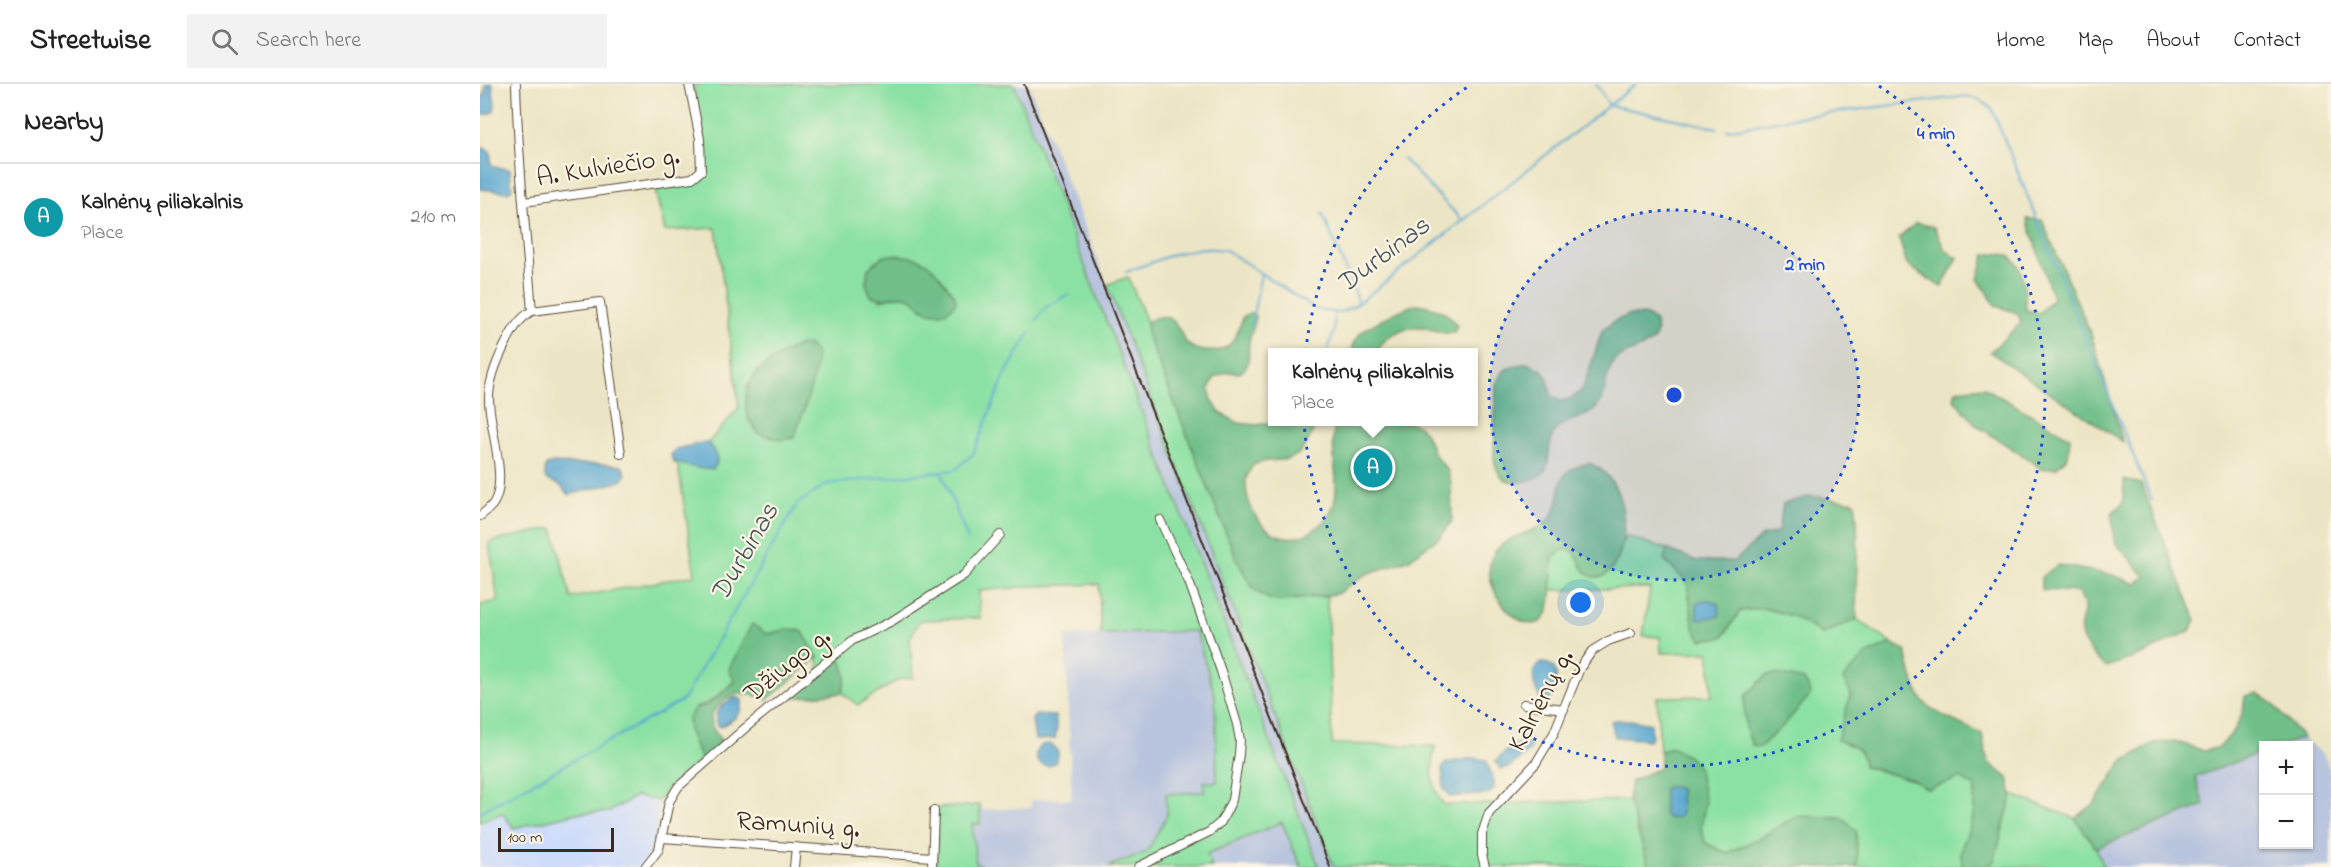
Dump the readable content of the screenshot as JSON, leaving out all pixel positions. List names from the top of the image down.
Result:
{
  "streets": {
    "street": [
      "A. Kulviečio g.",
      "Džiugo g.",
      "Kalnėnų g.",
      "Ramunių g."
    ]
  },
  "crossings": [
    ["Džiugo g.", "Ramunių g."]
  ],
  "water": ["Durbinas"],
  "scale_bar": "100 m",
  "page": {
    "header": "Streetwise",
    "search": "Search here",
    "nav": [
      "Home",
      "Map",
      "About",
      "Contact"
    ],
    "heading": "Nearby",
    "list": [
      {
        "mark": "A",
        "name": "Kalnėnų piliakalnis",
        "note": "Place",
        "value": "210 m"
      }
    ],
    "popup": ["Kalnėnų piliakalnis", "Place"],
    "pins": "A",
    "map_buttons": ["+", "−"],
    "scale": "100 m"
  },
  "rings": ["4 min", "2 min"]
}
